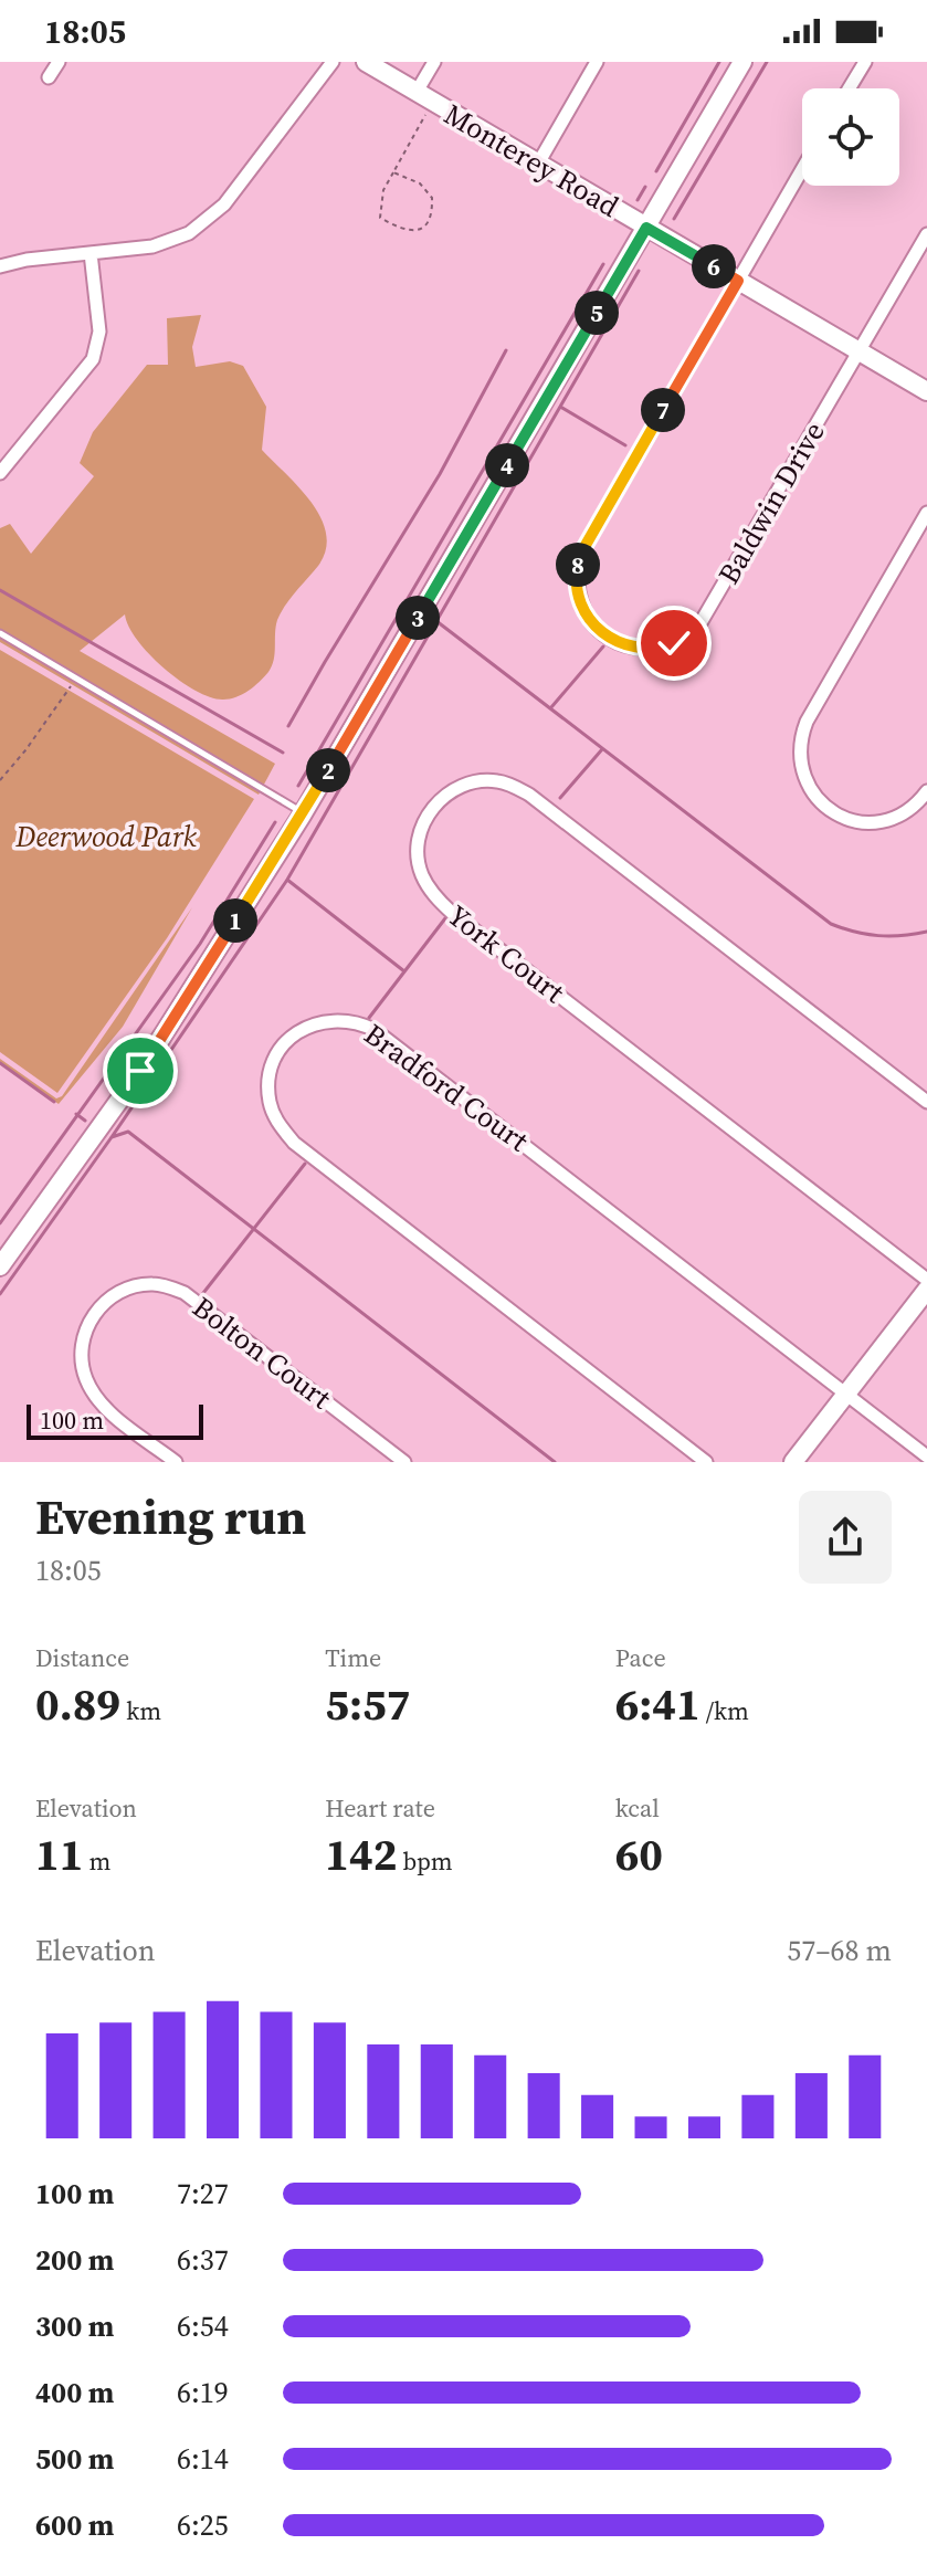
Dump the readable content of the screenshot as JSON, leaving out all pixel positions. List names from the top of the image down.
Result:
{
  "streets": {
    "main road": ["Monterey Road"],
    "street": [
      "Baldwin Drive",
      "York Court",
      "Bradford Court",
      "Bolton Court"
    ]
  },
  "crossings": [
    ["Monterey Road", "Baldwin Drive"]
  ],
  "parks": ["Deerwood Park"],
  "scale_bar": "100 m",
  "page": {
    "status": "18:05",
    "pins": [
      "6",
      "5",
      "7",
      "4",
      "8",
      "3",
      "2",
      "1"
    ],
    "scale": "100 m",
    "heading": ["Evening run", "18:05"],
    "stats": [
      ["Distance", "0.89 km"],
      ["Time", "5:57"],
      ["Pace", "6:41 /km"],
      ["Elevation", "11 m"],
      ["Heart rate", "142 bpm"],
      ["kcal", "60"]
    ],
    "chart": ["Elevation", "57–68 m"],
    "list": [
      {
        "name": "100 m",
        "note": "7:27"
      },
      {
        "name": "200 m",
        "note": "6:37"
      },
      {
        "name": "300 m",
        "note": "6:54"
      },
      {
        "name": "400 m",
        "note": "6:19"
      },
      {
        "name": "500 m",
        "note": "6:14"
      },
      {
        "name": "600 m",
        "note": "6:25"
      }
    ]
  }
}
